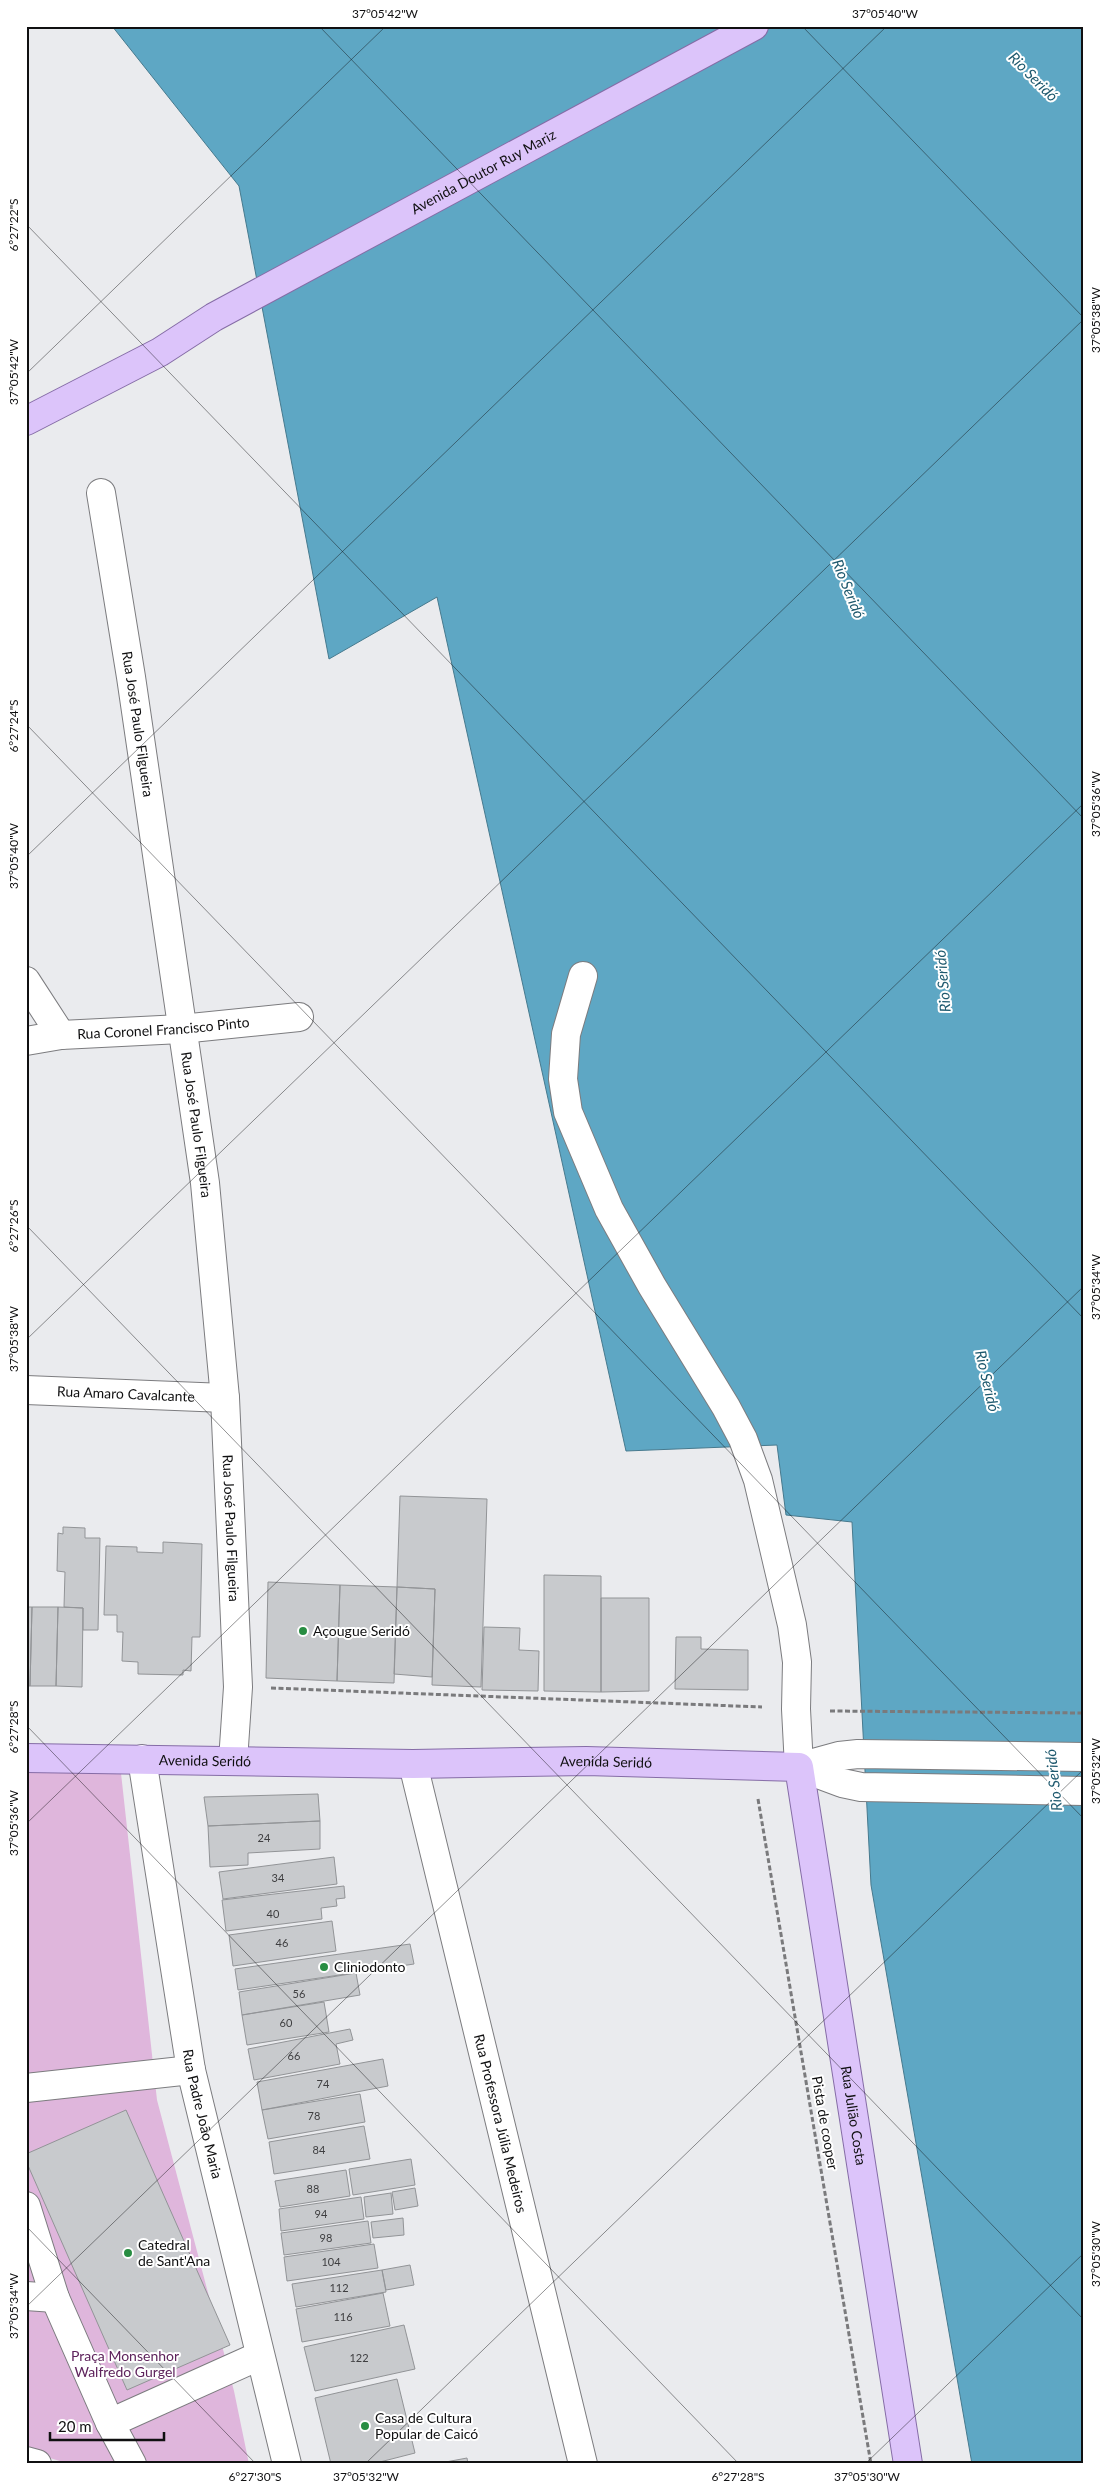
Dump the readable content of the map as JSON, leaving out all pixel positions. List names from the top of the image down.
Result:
{
  "streets": {
    "main road": ["Avenida Doutor Ruy Mariz", "Avenida Seridó", "Rua Julião Costa"],
    "street": [
      "Rua José Paulo Filgueira",
      "Rua Coronel Francisco Pinto",
      "Rua Amaro Cavalcante",
      "Rua Padre João Maria",
      "Rua Professora Júlia Medeiros"
    ],
    "path": ["Pista de cooper"]
  },
  "crossings": [
    ["Rua José Paulo Filgueira", "Rua Coronel Francisco Pinto"],
    ["Rua José Paulo Filgueira", "Rua Amaro Cavalcante"],
    ["Rua José Paulo Filgueira", "Avenida Seridó"],
    ["Avenida Seridó", "Rua Padre João Maria"],
    ["Avenida Seridó", "Rua Julião Costa"],
    ["Avenida Seridó", "Rua Professora Júlia Medeiros"]
  ],
  "water": ["Rio Seridó"],
  "parks": ["Praça Monsenhor Walfredo Gurgel"],
  "places": [
    "Açougue Seridó",
    "Cliniodonto",
    "Catedral de Sant'Ana",
    "Casa de Cultura Popular de Caicó"
  ],
  "house_numbers": [
    "24",
    "34",
    "40",
    "46",
    "56",
    "60",
    "66",
    "74",
    "78",
    "84",
    "88",
    "94",
    "98",
    "104",
    "112",
    "116",
    "122"
  ],
  "scale_bar": "20 m",
  "coordinates": [
    "37°05'42\"W",
    "37°05'40\"W",
    "6°27'22\"S",
    "37°05'38\"W",
    "6°27'24\"S",
    "37°05'36\"W",
    "6°27'26\"S",
    "37°05'34\"W",
    "6°27'28\"S",
    "37°05'32\"W",
    "37°05'30\"W",
    "6°27'30\"S"
  ]
}
